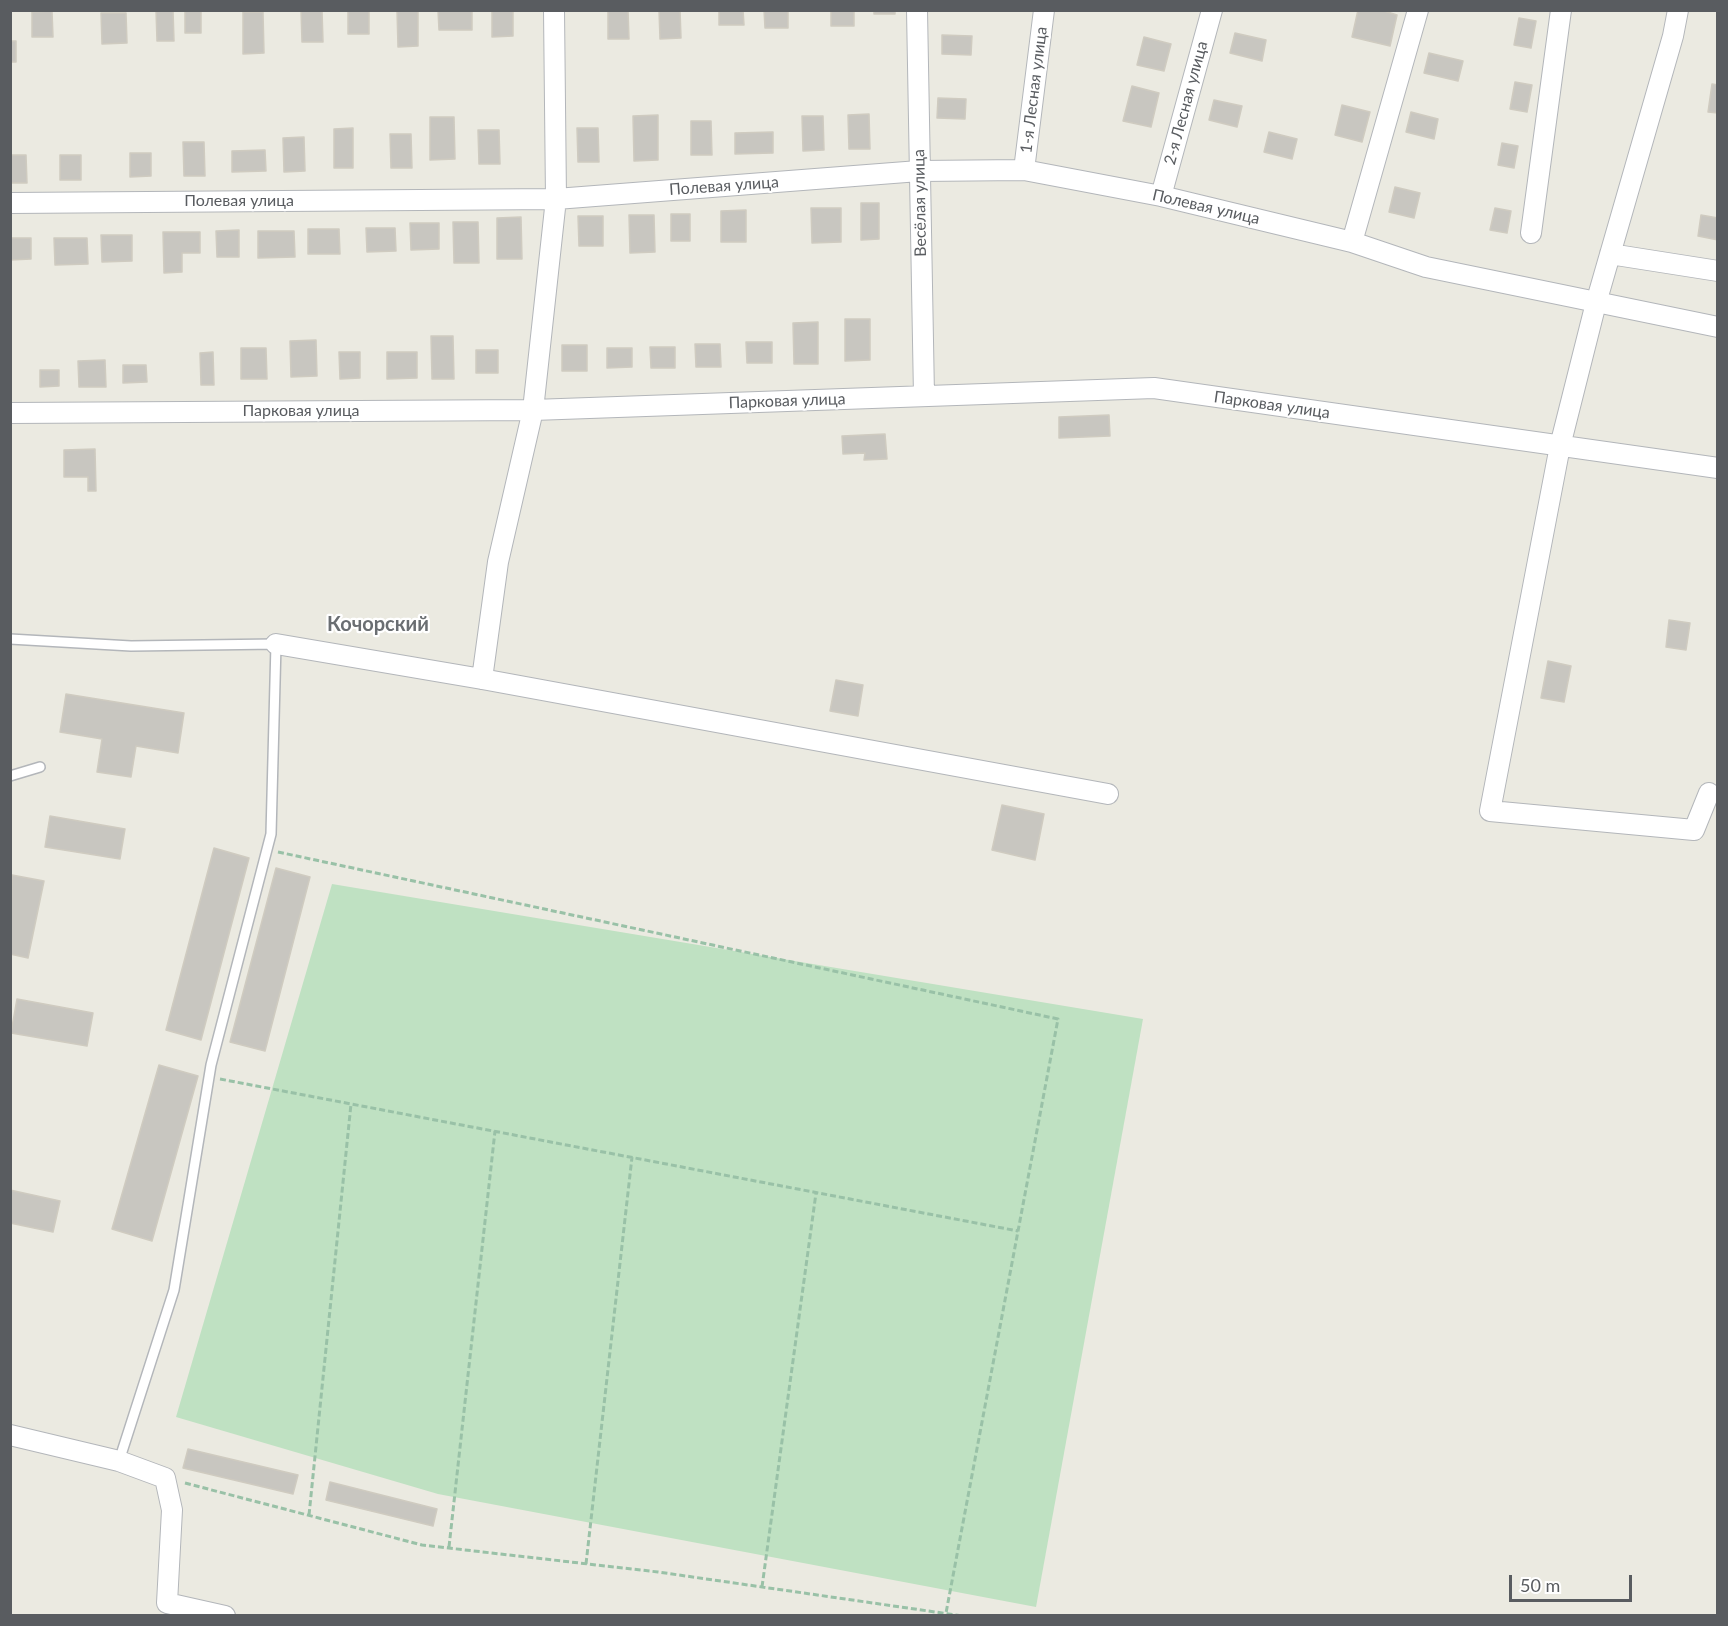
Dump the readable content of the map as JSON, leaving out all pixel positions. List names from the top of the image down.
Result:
{
  "streets": {
    "street": [
      "1-я Лесная улица",
      "2-я Лесная улица",
      "Полевая улица",
      "Весёлая улица",
      "Парковая улица"
    ]
  },
  "crossings": [
    ["1-я Лесная улица", "Полевая улица"],
    ["2-я Лесная улица", "Полевая улица"],
    ["Полевая улица", "Весёлая улица"],
    ["Весёлая улица", "Парковая улица"]
  ],
  "districts": ["Кочорский"],
  "scale_bar": "50 m"
}
